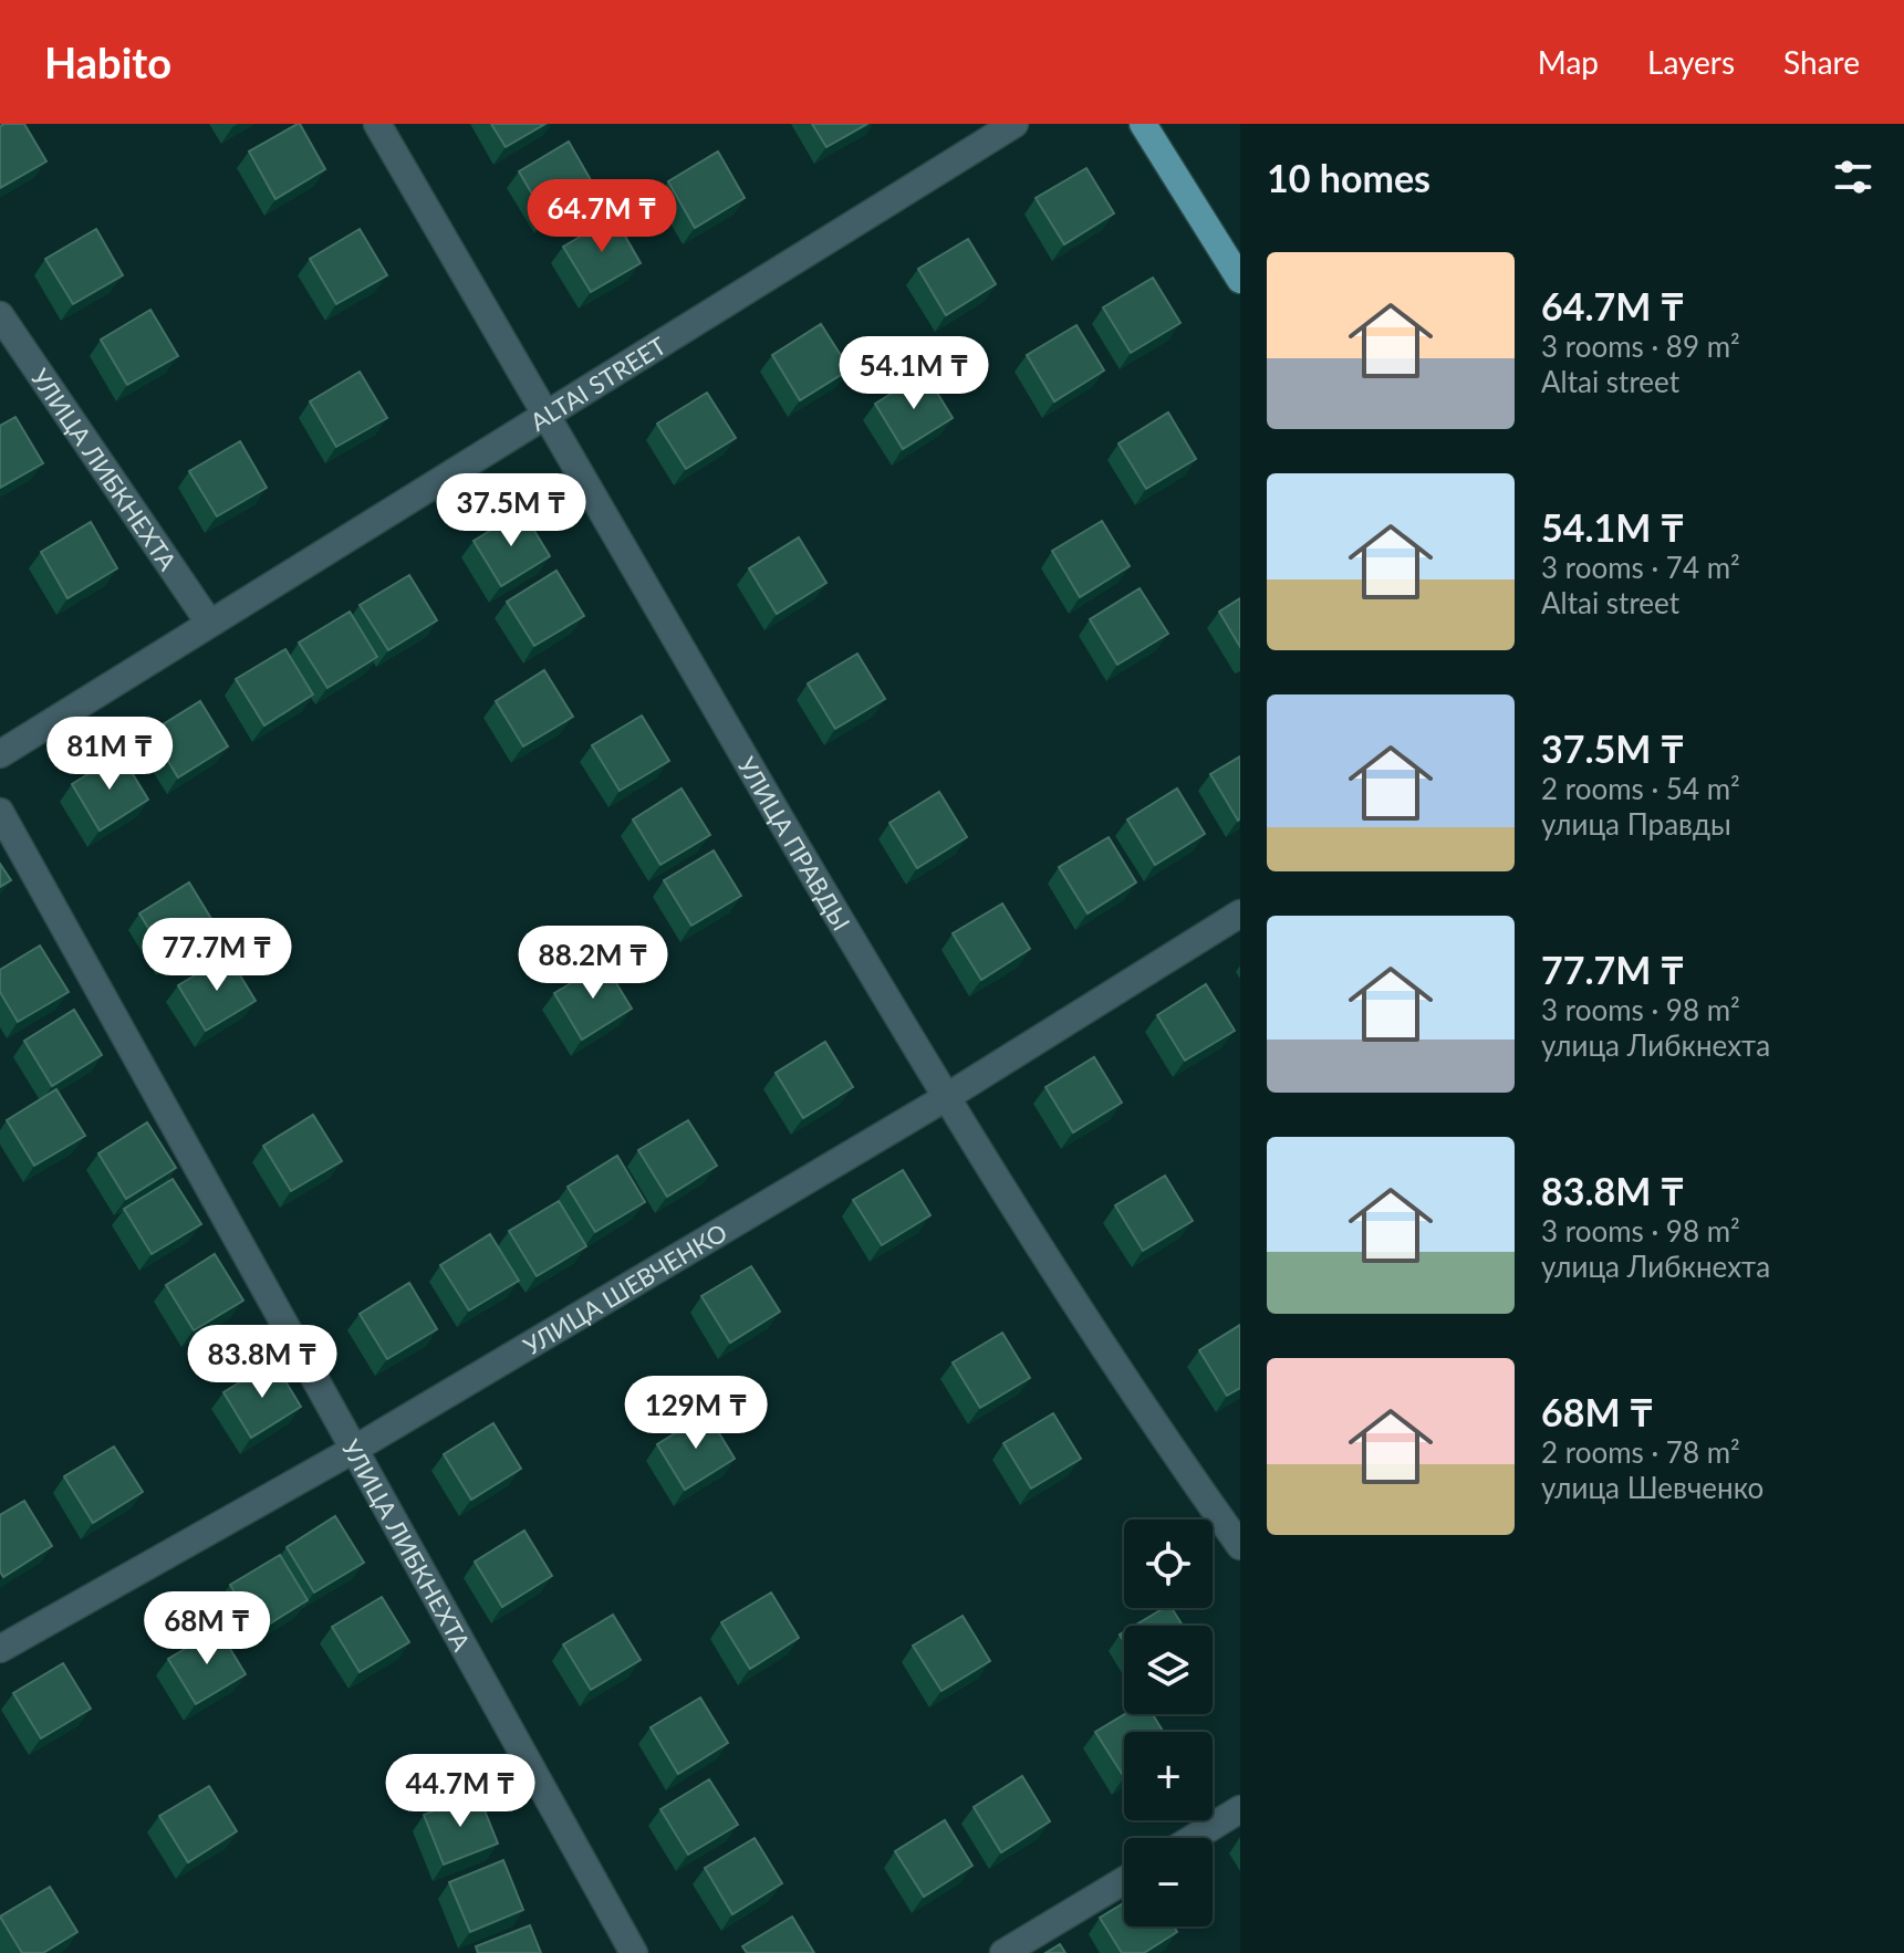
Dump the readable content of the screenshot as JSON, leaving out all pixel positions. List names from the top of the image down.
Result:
{
  "streets": {
    "street": [
      "ALTAI STREET",
      "УЛИЦА ЛИБКНЕХТА",
      "УЛИЦА ПРАВДЫ",
      "УЛИЦА ШЕВЧЕНКО"
    ]
  },
  "crossings": [
    ["ALTAI STREET", "УЛИЦА ЛИБКНЕХТА"],
    ["ALTAI STREET", "УЛИЦА ПРАВДЫ"],
    ["УЛИЦА ЛИБКНЕХТА", "УЛИЦА ШЕВЧЕНКО"],
    ["УЛИЦА ПРАВДЫ", "УЛИЦА ШЕВЧЕНКО"]
  ],
  "page": {
    "header": "Habito",
    "nav": ["Map", "Layers", "Share"],
    "heading": "10 homes",
    "price": [
      "64.7M ₸",
      "54.1M ₸",
      "37.5M ₸",
      "81M ₸",
      "77.7M ₸",
      "88.2M ₸",
      "83.8M ₸",
      "129M ₸",
      "68M ₸",
      "44.7M ₸"
    ],
    "list": [
      {
        "name": "64.7M ₸",
        "note": "3 rooms · 89 m² · Altai street"
      },
      {
        "name": "54.1M ₸",
        "note": "3 rooms · 74 m² · Altai street"
      },
      {
        "name": "37.5M ₸",
        "note": "2 rooms · 54 m² · улица Правды"
      },
      {
        "name": "77.7M ₸",
        "note": "3 rooms · 98 m² · улица Либкнехта"
      },
      {
        "name": "83.8M ₸",
        "note": "3 rooms · 98 m² · улица Либкнехта"
      },
      {
        "name": "68M ₸",
        "note": "2 rooms · 78 m² · улица Шевченко"
      }
    ],
    "map_buttons": ["+", "−"]
  }
}
